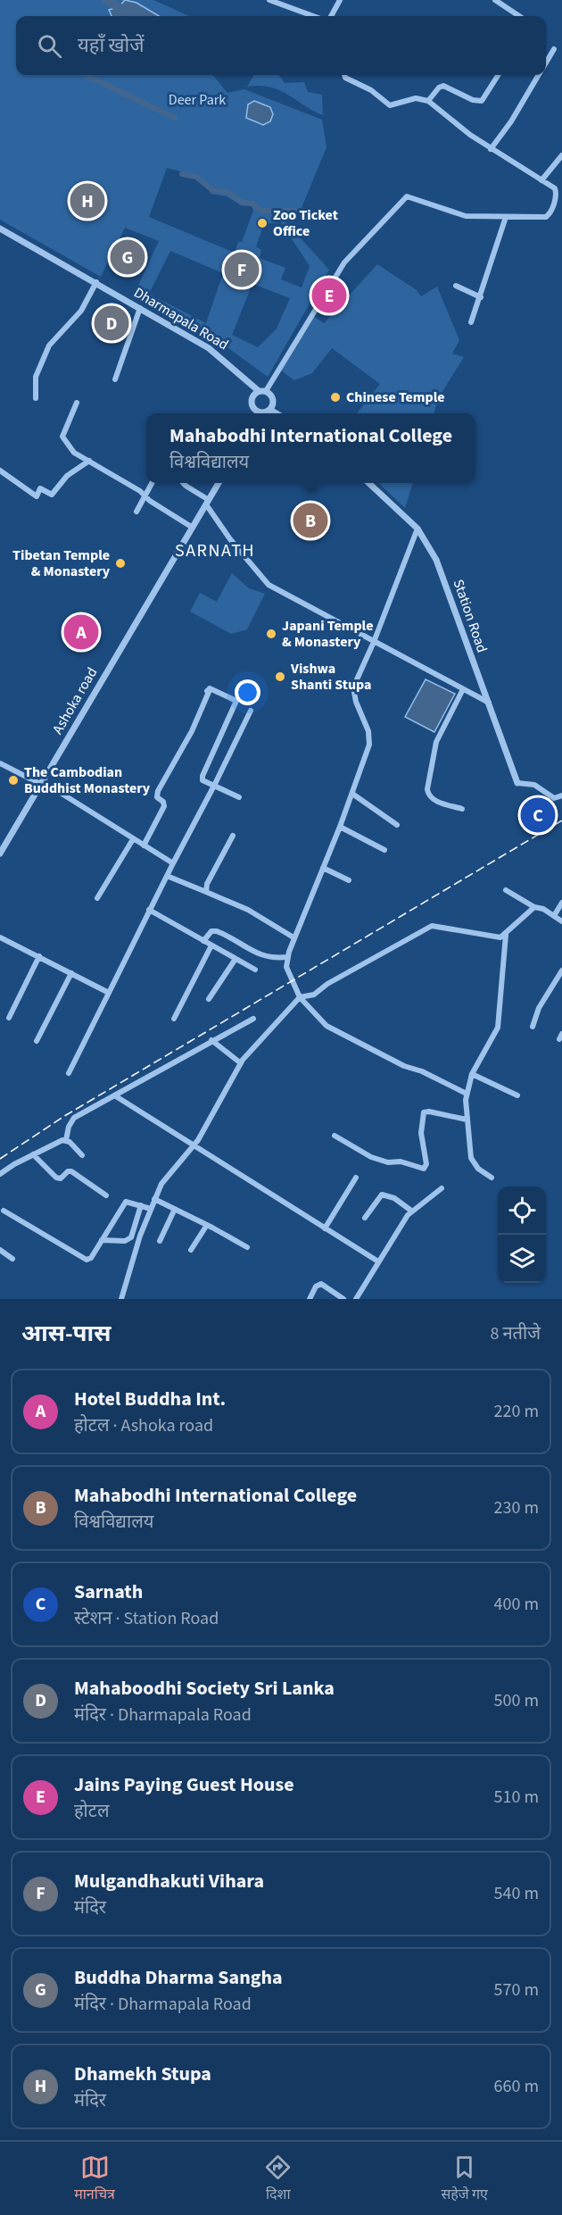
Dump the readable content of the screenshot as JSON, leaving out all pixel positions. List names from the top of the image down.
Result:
{
  "streets": {
    "street": ["Dharmapala Road", "Station Road", "Ashoka road"]
  },
  "districts": ["SARNATH"],
  "parks": ["Deer Park"],
  "places": [
    "Zoo Ticket Office",
    "Chinese Temple",
    "Tibetan Temple & Monastery",
    "Japani Temple & Monastery",
    "Vishwa Shanti Stupa",
    "The Cambodian Buddhist Monastery"
  ],
  "page": {
    "search": "यहाँ खोजें",
    "pins": [
      "H",
      "G",
      "F",
      "E",
      "D",
      "B",
      "A",
      "C"
    ],
    "popup": ["Mahabodhi International College", "विश्वविद्यालय"],
    "heading": ["आस-पास", "8 नतीजे"],
    "list": [
      {
        "mark": "A",
        "name": "Hotel Buddha Int.",
        "note": "होटल · Ashoka road",
        "value": "220 m"
      },
      {
        "mark": "B",
        "name": "Mahabodhi International College",
        "note": "विश्वविद्यालय",
        "value": "230 m"
      },
      {
        "mark": "C",
        "name": "Sarnath",
        "note": "स्टेशन · Station Road",
        "value": "400 m"
      },
      {
        "mark": "D",
        "name": "Mahaboodhi Society Sri Lanka",
        "note": "मंदिर · Dharmapala Road",
        "value": "500 m"
      },
      {
        "mark": "E",
        "name": "Jains Paying Guest House",
        "note": "होटल",
        "value": "510 m"
      },
      {
        "mark": "F",
        "name": "Mulgandhakuti Vihara",
        "note": "मंदिर",
        "value": "540 m"
      },
      {
        "mark": "G",
        "name": "Buddha Dharma Sangha",
        "note": "मंदिर · Dharmapala Road",
        "value": "570 m"
      },
      {
        "mark": "H",
        "name": "Dhamekh Stupa",
        "note": "मंदिर",
        "value": "660 m"
      }
    ],
    "nav": ["मानचित्र", "दिशा", "सहेजे गए"]
  }
}
